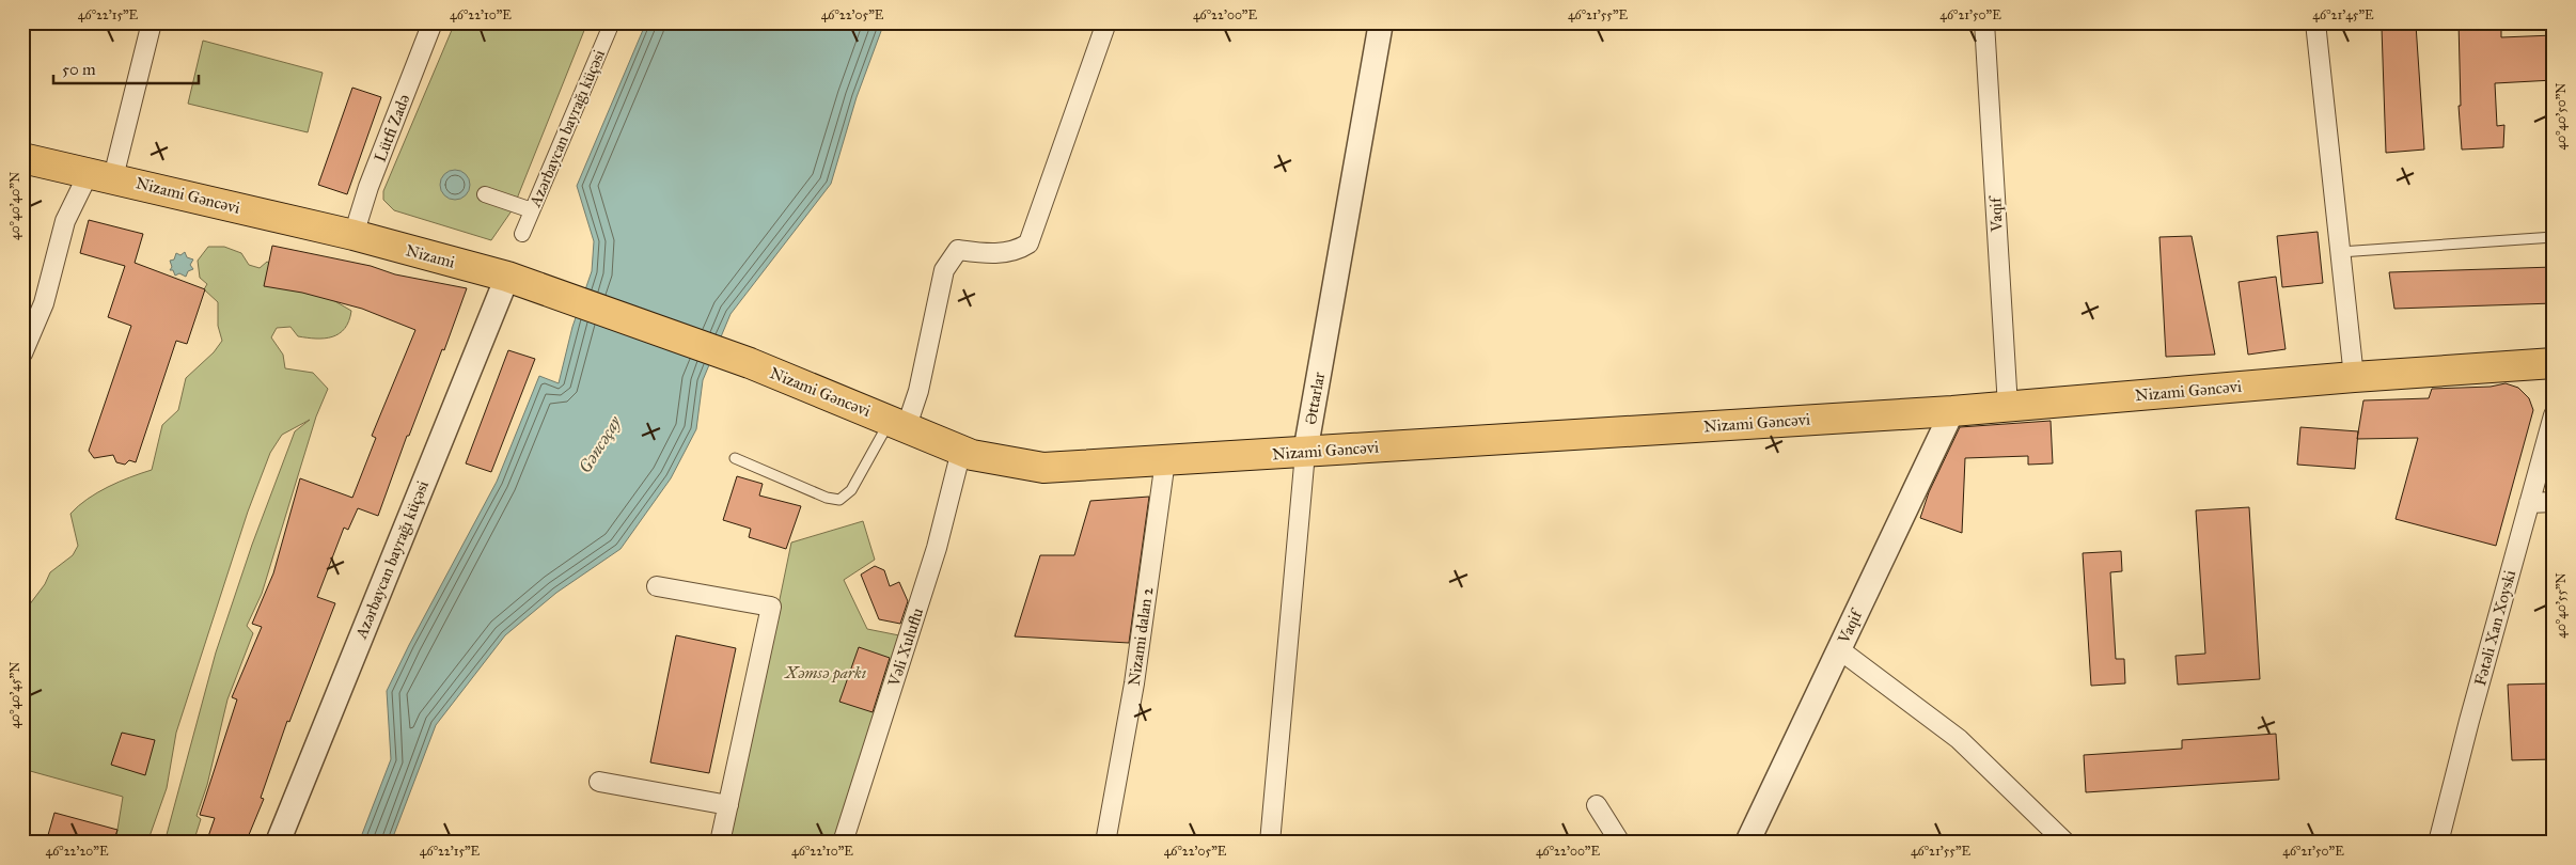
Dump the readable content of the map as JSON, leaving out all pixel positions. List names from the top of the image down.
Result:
{
  "streets": {
    "main road": ["Nizami Gəncəvi", "Nizami"],
    "street": [
      "Lütfi Zadə",
      "Azərbaycan bayrağı küçəsi",
      "Vaqif",
      "Əttarlar",
      "Fətəli Xan Xoyski",
      "Nizami dalan 2",
      "Vəli Xuluflu"
    ]
  },
  "crossings": [
    ["Lütfi Zadə", "Nizami Gəncəvi"],
    ["Lütfi Zadə", "Nizami"],
    ["Azərbaycan bayrağı küçəsi", "Nizami"],
    ["Nizami Gəncəvi", "Vaqif"],
    ["Nizami Gəncəvi", "Nizami"],
    ["Nizami Gəncəvi", "Əttarlar"],
    ["Nizami Gəncəvi", "Nizami dalan 2"],
    ["Nizami Gəncəvi", "Vəli Xuluflu"]
  ],
  "water": ["Gəncəçay"],
  "parks": ["Xəmsə parkı"],
  "scale_bar": "50 m",
  "coordinates": [
    "46°22'15\"E",
    "46°22'10\"E",
    "46°22'05\"E",
    "46°22'00\"E",
    "46°21'55\"E",
    "46°21'50\"E",
    "46°21'45\"E",
    "40°40'50\"N",
    "40°40'40\"N",
    "40°40'55\"N",
    "40°40'45\"N",
    "46°22'20\"E"
  ]
}
